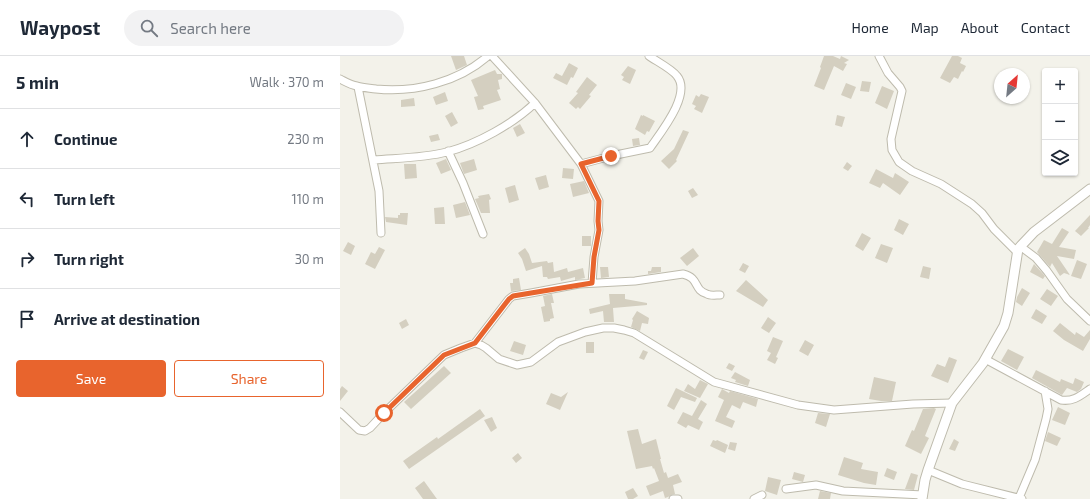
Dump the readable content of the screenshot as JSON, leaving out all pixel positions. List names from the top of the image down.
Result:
{
  "north": "top right",
  "page": {
    "header": "Waypost",
    "search": "Search here",
    "nav": [
      "Home",
      "Map",
      "About",
      "Contact"
    ],
    "heading": ["5 min", "Walk · 370 m"],
    "map_buttons": ["+", "−"],
    "list": [
      ["Continue", "230 m"],
      ["Turn left", "110 m"],
      ["Turn right", "30 m"],
      "Arrive at destination"
    ],
    "buttons": ["Save", "Share"]
  }
}
